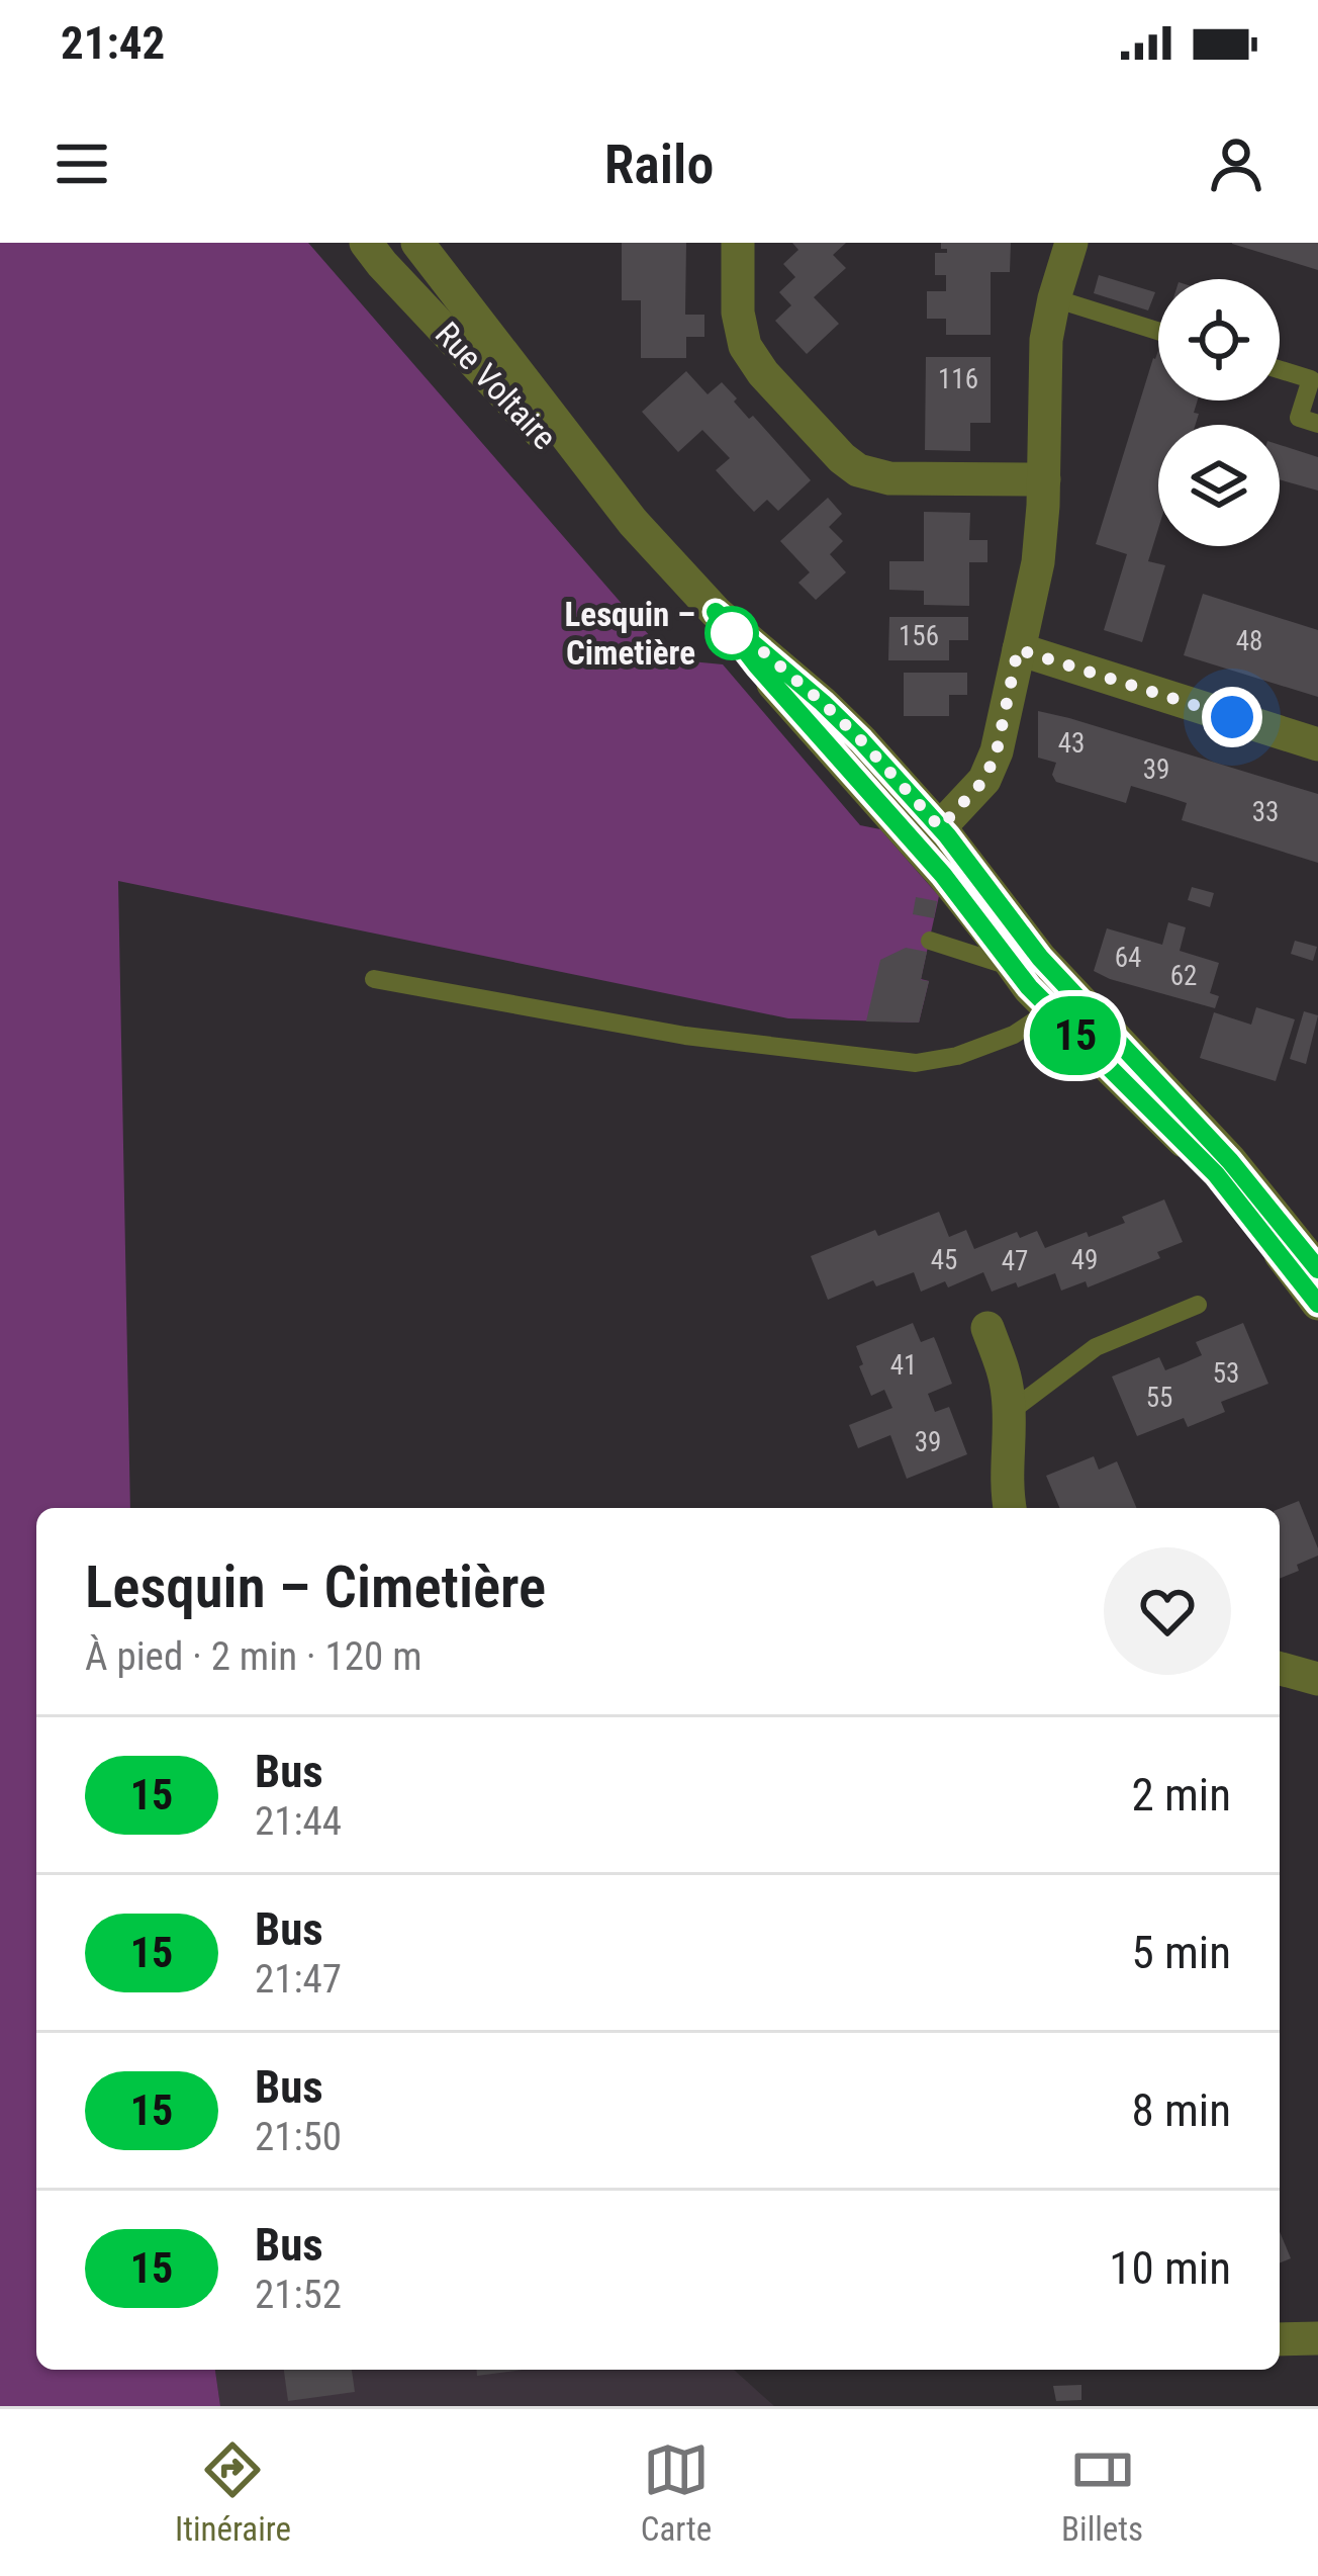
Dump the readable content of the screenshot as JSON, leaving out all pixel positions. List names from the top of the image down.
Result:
{
  "streets": {
    "street": ["Rue Voltaire"]
  },
  "places": ["Lesquin – Cimetière"],
  "lines": ["bus line 15"],
  "house_numbers": [
    "116",
    "156",
    "48",
    "43",
    "39",
    "33",
    "64",
    "62",
    "45",
    "49",
    "47",
    "41",
    "53",
    "55",
    "39"
  ],
  "page": {
    "status": "21:42",
    "header": "Railo",
    "on_map": "15",
    "heading": ["Lesquin – Cimetière", "À pied · 2 min · 120 m"],
    "list": [
      {
        "mark": "15",
        "name": "Bus",
        "note": "21:44",
        "value": "2 min"
      },
      {
        "mark": "15",
        "name": "Bus",
        "note": "21:47",
        "value": "5 min"
      },
      {
        "mark": "15",
        "name": "Bus",
        "note": "21:50",
        "value": "8 min"
      },
      {
        "mark": "15",
        "name": "Bus",
        "note": "21:52",
        "value": "10 min"
      }
    ],
    "tabs": ["Itinéraire", "Carte", "Billets"]
  }
}
